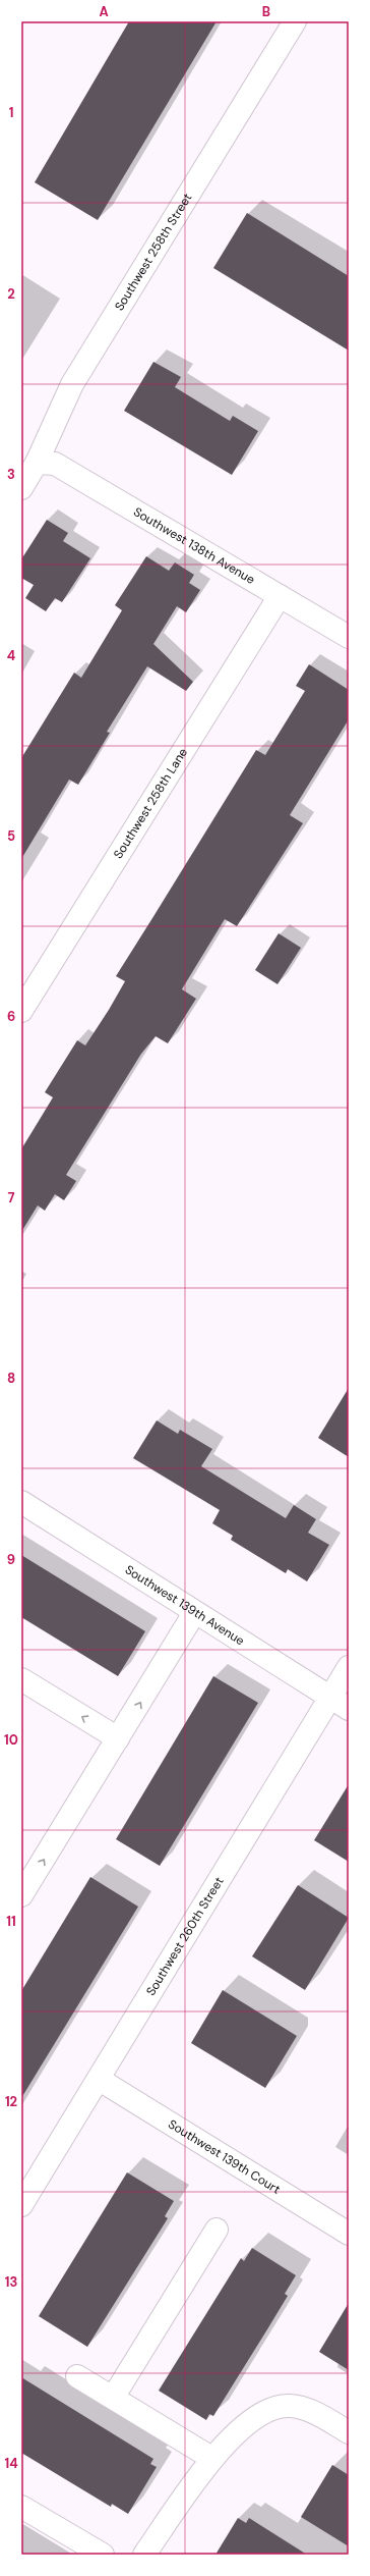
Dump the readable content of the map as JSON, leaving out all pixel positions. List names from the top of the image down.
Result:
{
  "streets": {
    "street": [
      "Southwest 258th Street",
      "Southwest 138th Avenue",
      "Southwest 258th Lane",
      "Southwest 139th Avenue",
      "Southwest 260th Street",
      "Southwest 139th Court"
    ]
  },
  "crossings": [
    ["Southwest 258th Street", "Southwest 138th Avenue"],
    ["Southwest 138th Avenue", "Southwest 258th Lane"],
    ["Southwest 139th Avenue", "Southwest 260th Street"],
    ["Southwest 260th Street", "Southwest 139th Court"]
  ],
  "grid": {
    "columns": ["A", "B"],
    "rows": [
      "1",
      "2",
      "3",
      "4",
      "5",
      "6",
      "7",
      "8",
      "9",
      "10",
      "11",
      "12",
      "13",
      "14"
    ]
  }
}
